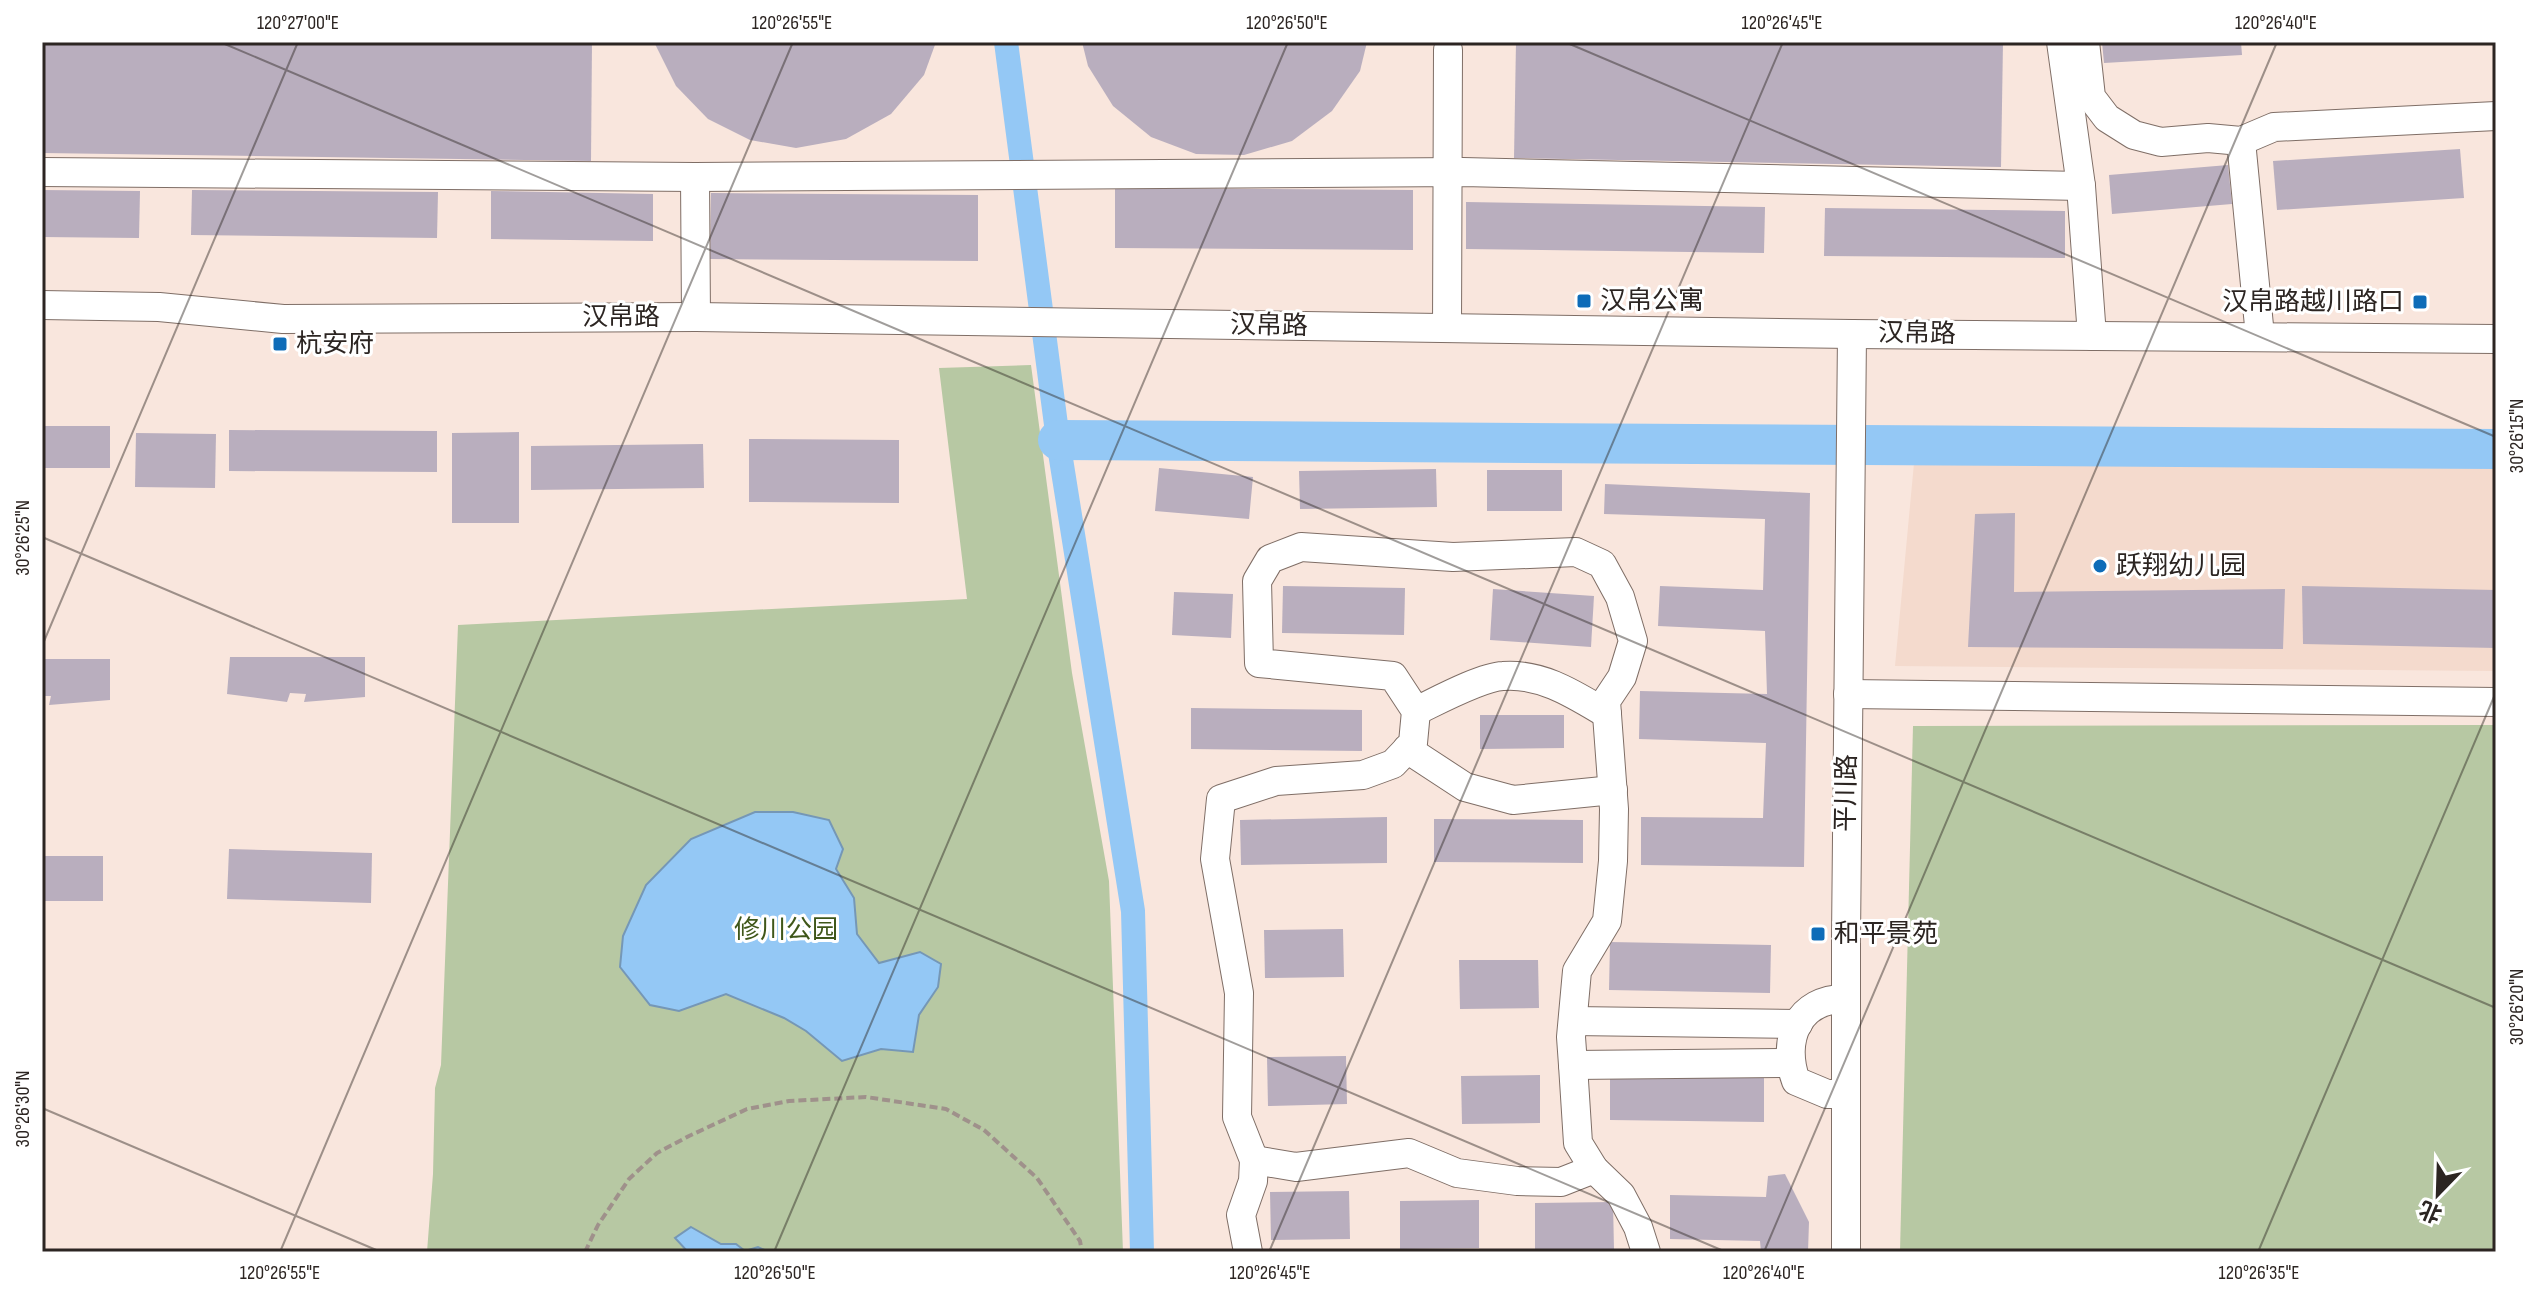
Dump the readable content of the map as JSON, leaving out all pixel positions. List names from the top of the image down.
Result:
{
  "streets": {
    "street": ["汉帛路", "平川路"]
  },
  "crossings": [
    ["汉帛路", "平川路"]
  ],
  "parks": ["修川公园"],
  "places": {
    "transit": [
      "汉帛公寓",
      "汉帛路越川路口",
      "杭安府",
      "和平景苑"
    ],
    "other": ["跃翔幼儿园"]
  },
  "north": "bottom left",
  "coordinates": [
    "120°27'00\"E",
    "120°26'55\"E",
    "120°26'50\"E",
    "120°26'45\"E",
    "120°26'40\"E",
    "30°26'15\"N",
    "30°26'25\"N",
    "30°26'20\"N",
    "30°26'30\"N",
    "120°26'35\"E"
  ]
}
